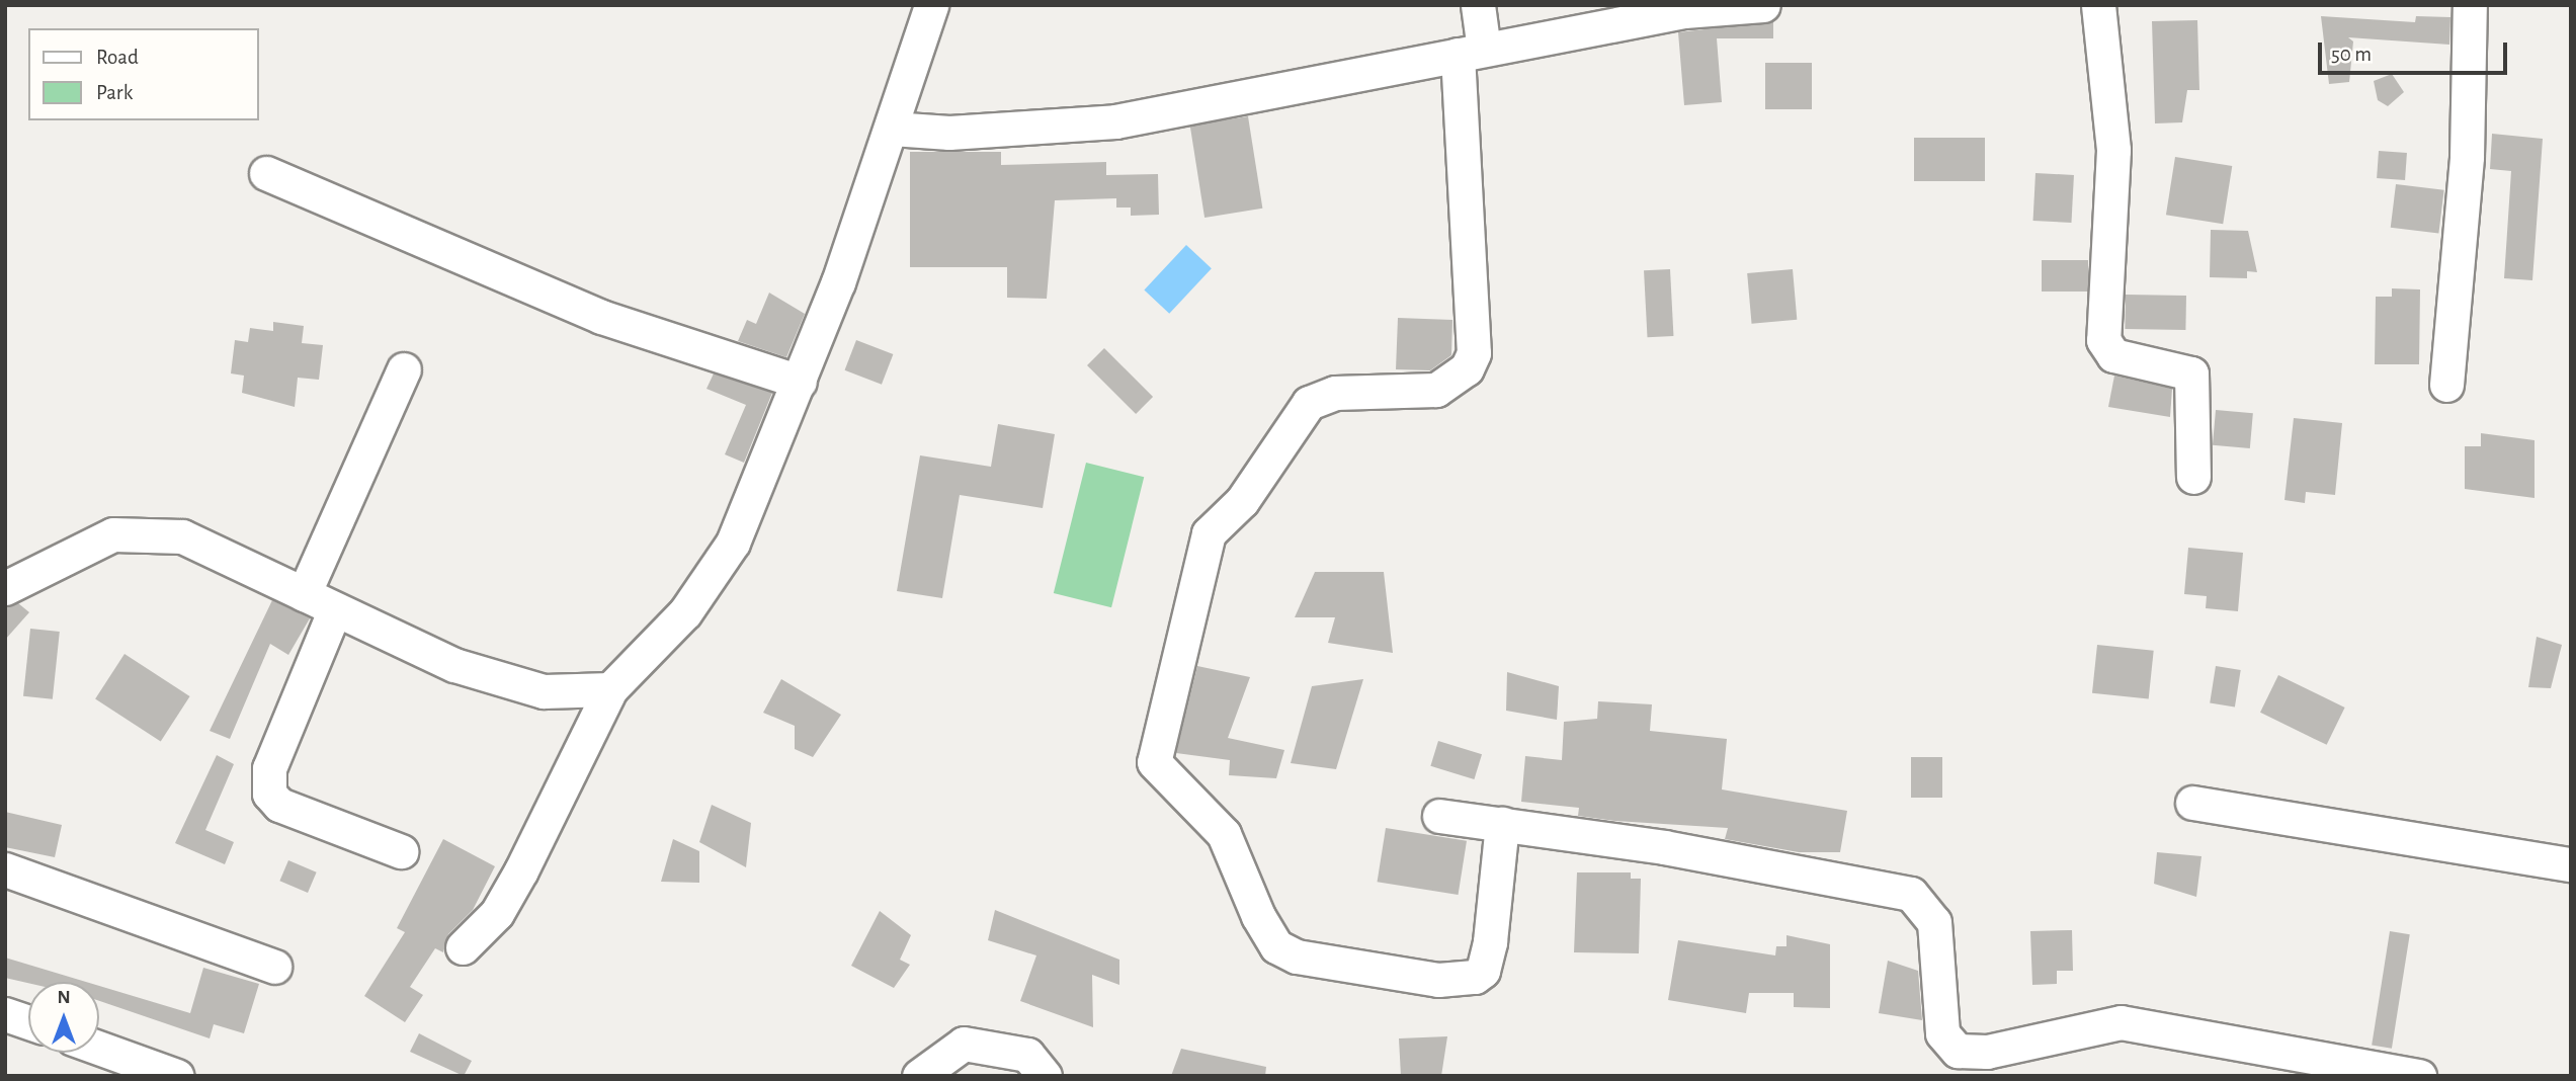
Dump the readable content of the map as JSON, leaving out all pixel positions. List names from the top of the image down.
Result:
{
  "legend": ["Road", "Park"],
  "scale_bar": "50 m",
  "north": "top"
}
